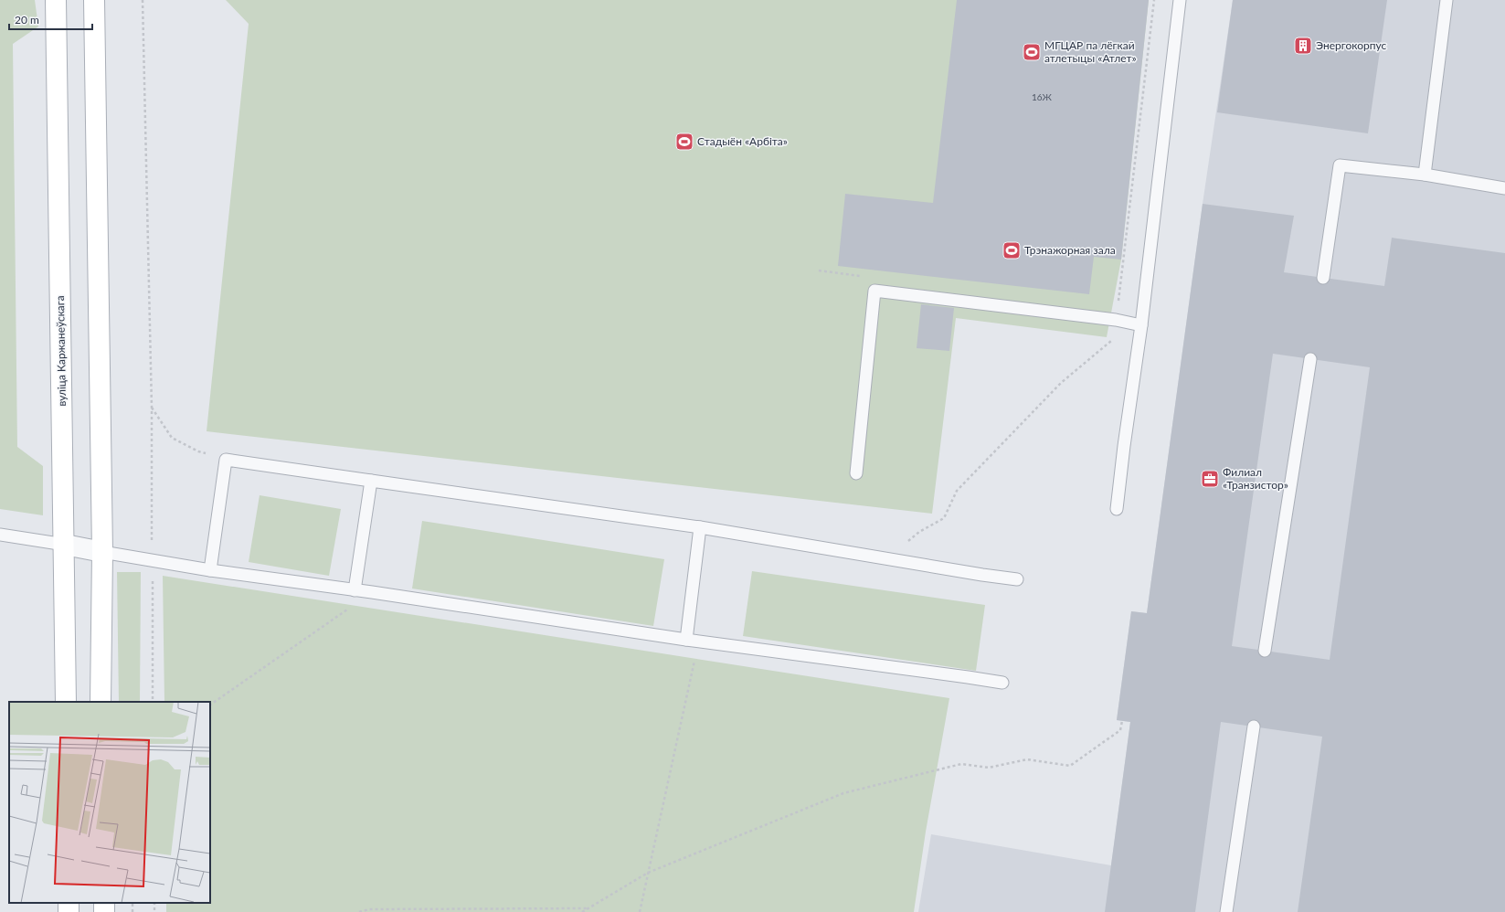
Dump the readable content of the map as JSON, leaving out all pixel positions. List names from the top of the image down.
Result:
{
  "streets": {
    "main road": ["вуліца Каржанеўскага"]
  },
  "places": {
    "building": ["Энергокорпус"],
    "sports": ["МГЦАР па лёгкай атлетыцы «Атлет»", "Стадыён «Арбіта»", "Трэнажорная зала"],
    "office": ["Филиал «Транзистор»"]
  },
  "house_numbers": ["16Ж"],
  "scale_bar": "20 m"
}
